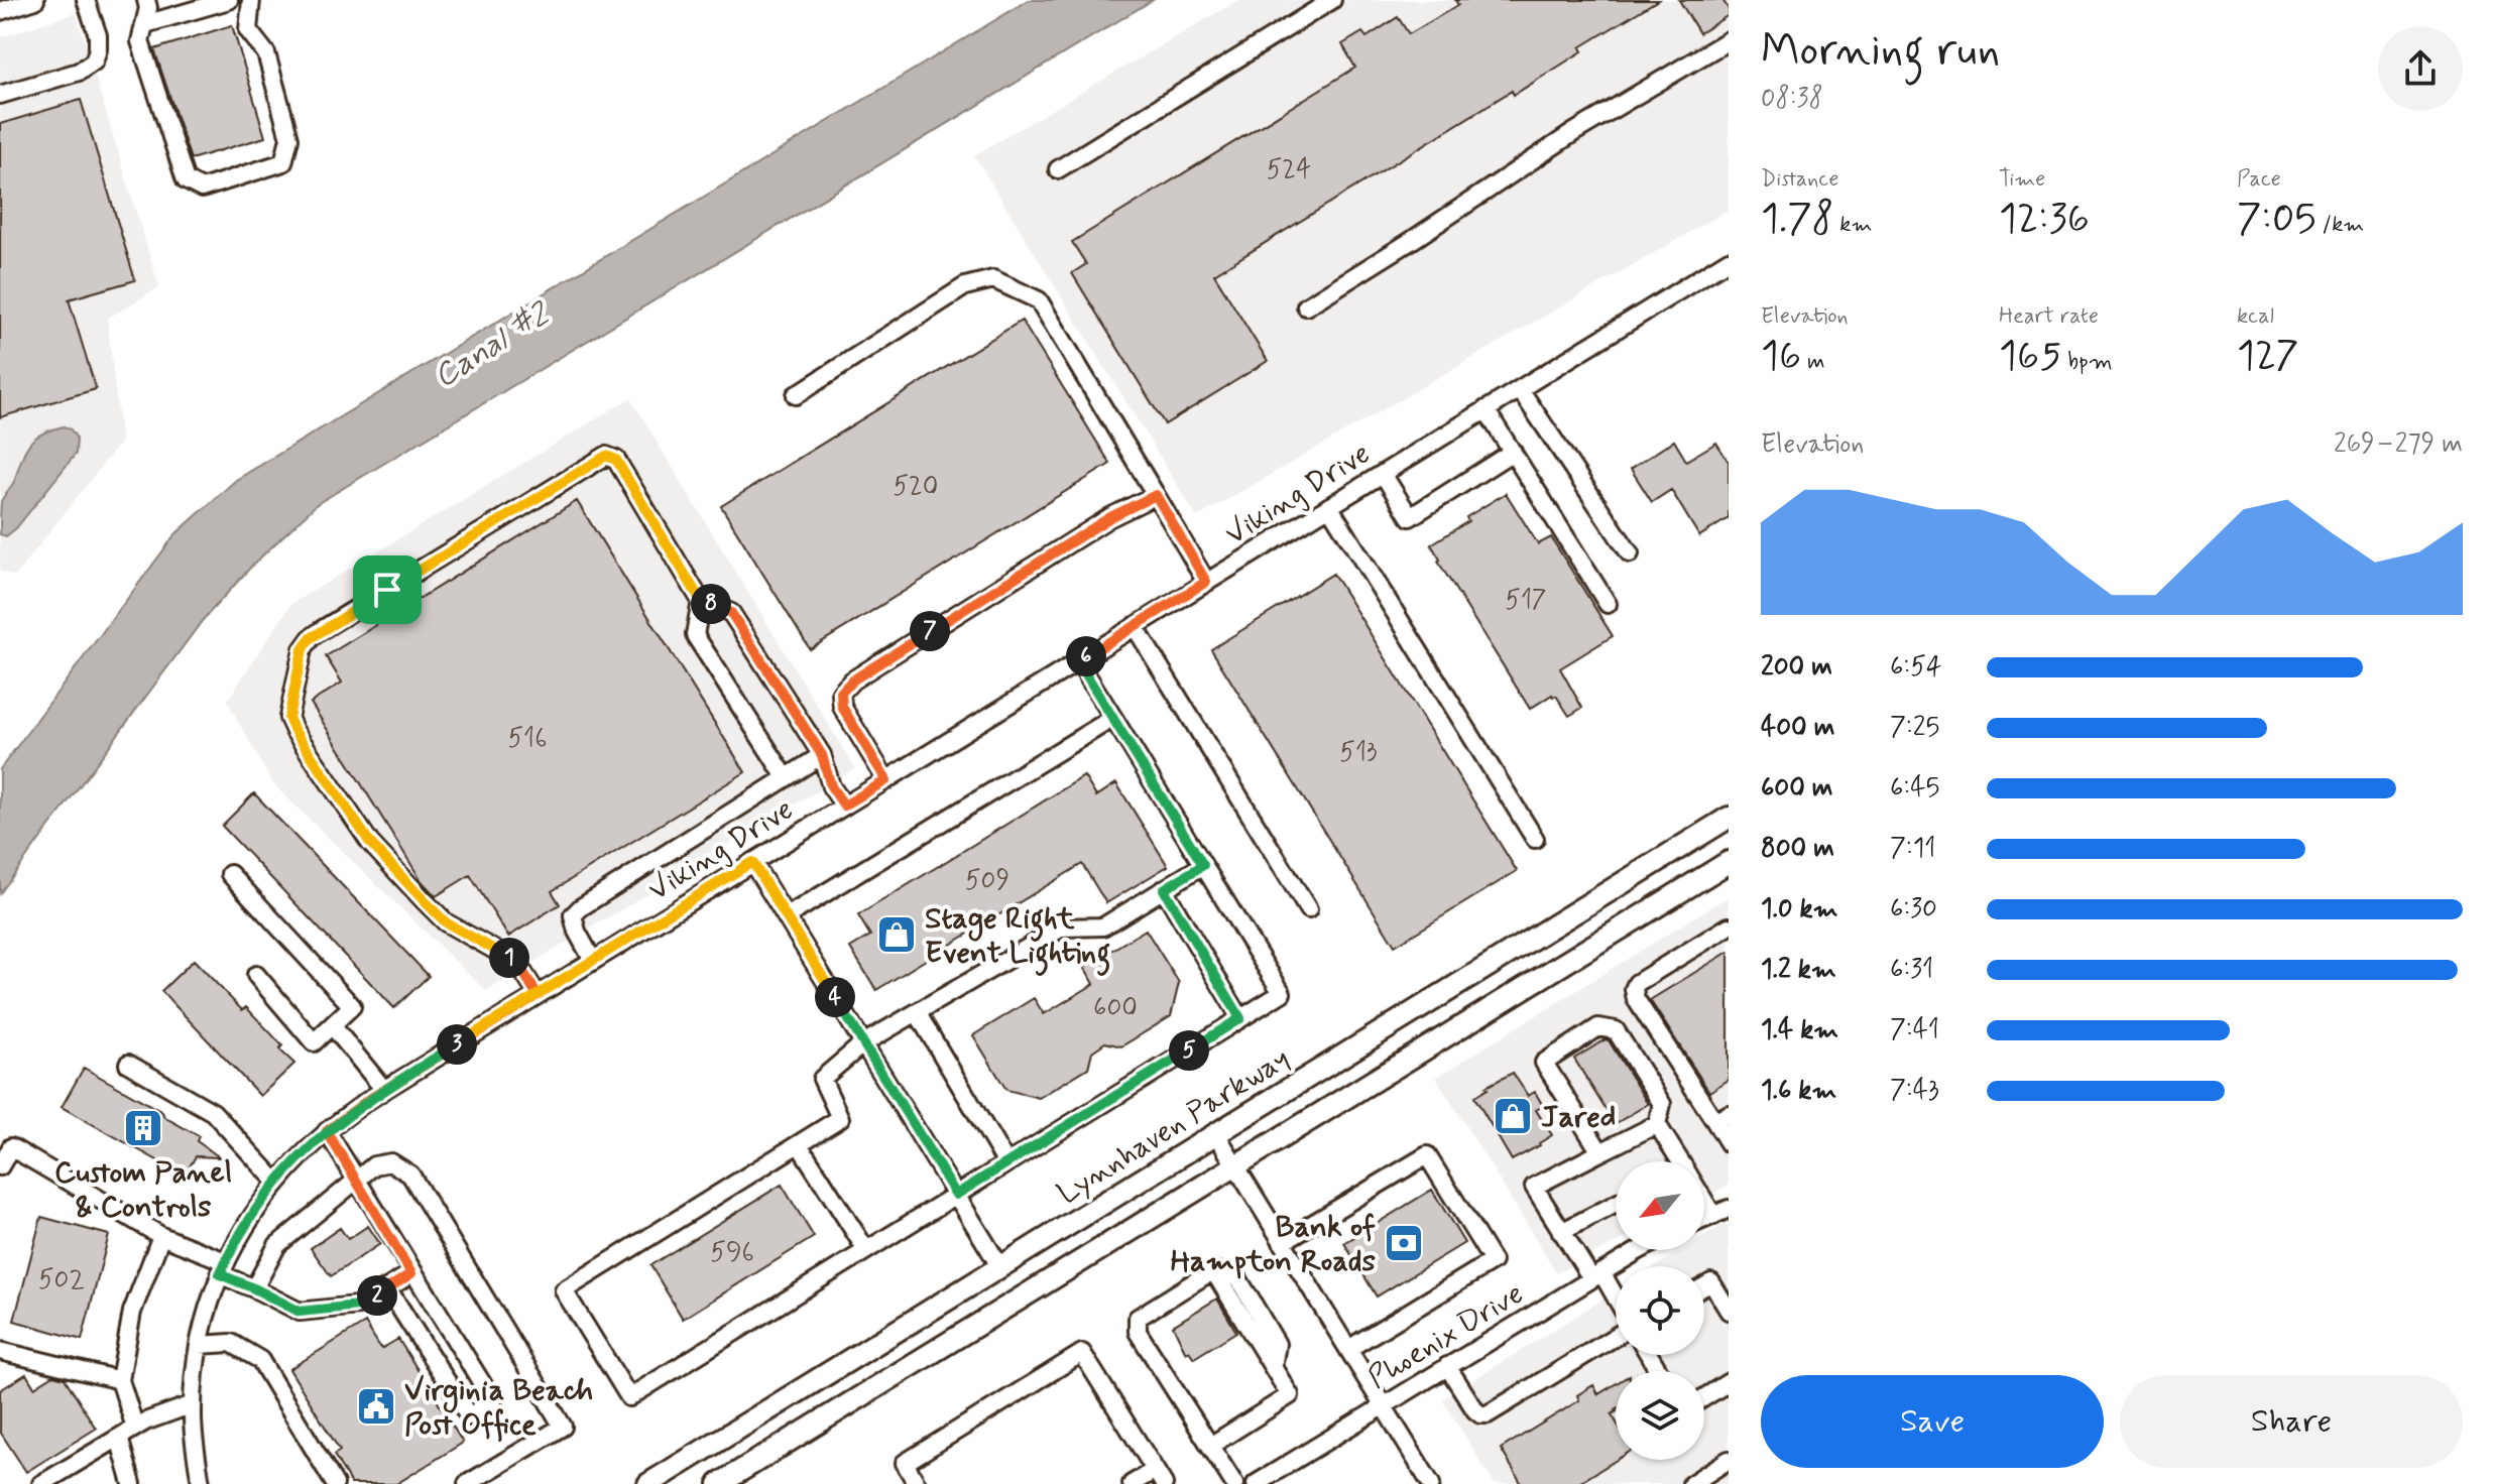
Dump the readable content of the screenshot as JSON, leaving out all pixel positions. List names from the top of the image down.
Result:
{
  "streets": {
    "main road": ["Lynnhaven Parkway"],
    "street": ["Viking Drive", "Phoenix Drive"]
  },
  "water": ["Canal #2"],
  "places": {
    "shop": ["Stage Right Event Lighting", "Jared"],
    "building": ["Custom Panel & Controls"],
    "bank": ["Bank of Hampton Roads"],
    "public building": ["Virginia Beach Post Office"]
  },
  "house_numbers": [
    "524",
    "520",
    "517",
    "516",
    "513",
    "509",
    "600",
    "596",
    "502"
  ],
  "north": "bottom left",
  "page": {
    "heading": ["Morning run", "08:38"],
    "stats": [
      ["Distance", "1.78 km"],
      ["Time", "12:36"],
      ["Pace", "7:05 /km"],
      ["Elevation", "16 m"],
      ["Heart rate", "165 bpm"],
      ["kcal", "127"]
    ],
    "chart": ["Elevation", "269–279 m"],
    "pins": [
      "8",
      "7",
      "6",
      "1",
      "4",
      "3",
      "5",
      "2"
    ],
    "list": [
      {
        "name": "200 m",
        "note": "6:54"
      },
      {
        "name": "400 m",
        "note": "7:25"
      },
      {
        "name": "600 m",
        "note": "6:45"
      },
      {
        "name": "800 m",
        "note": "7:11"
      },
      {
        "name": "1.0 km",
        "note": "6:30"
      },
      {
        "name": "1.2 km",
        "note": "6:31"
      },
      {
        "name": "1.4 km",
        "note": "7:41"
      },
      {
        "name": "1.6 km",
        "note": "7:43"
      }
    ],
    "buttons": ["Save", "Share"]
  }
}
